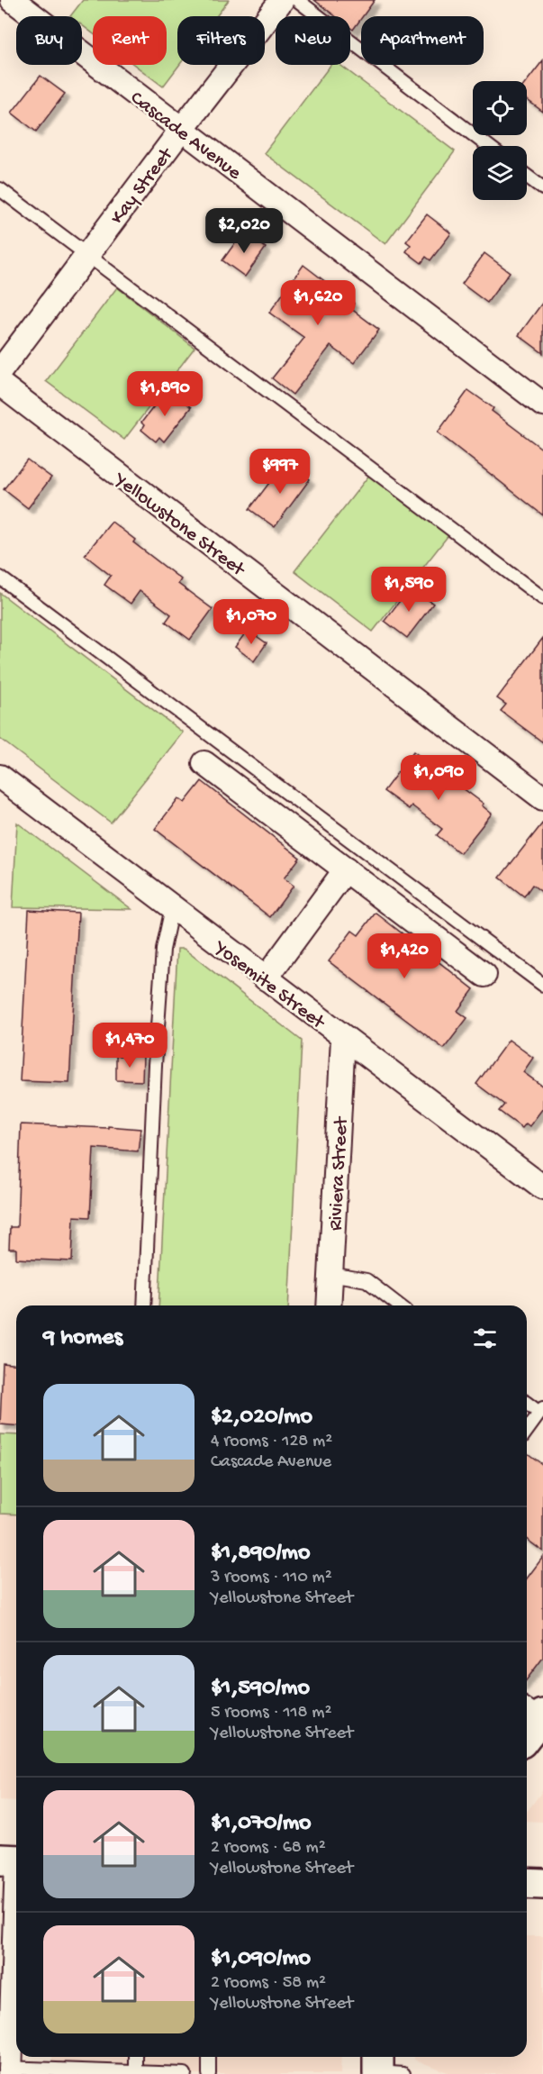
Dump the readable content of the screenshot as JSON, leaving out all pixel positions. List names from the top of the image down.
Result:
{
  "streets": {
    "street": [
      "Cascade Avenue",
      "Kay Street",
      "Yellowstone Street",
      "Yosemite Street",
      "Riviera Street"
    ]
  },
  "crossings": [
    ["Cascade Avenue", "Kay Street"],
    ["Yosemite Street", "Riviera Street"]
  ],
  "page": {
    "chip": [
      "Buy",
      "Rent",
      "Filters",
      "New",
      "Apartment"
    ],
    "price": [
      "$2,020",
      "$1,620",
      "$1,890",
      "$997",
      "$1,590",
      "$1,070",
      "$1,090",
      "$1,420",
      "$1,470"
    ],
    "heading": "9 homes",
    "list": [
      {
        "name": "$2,020/mo",
        "note": "4 rooms · 128 m² · Cascade Avenue"
      },
      {
        "name": "$1,890/mo",
        "note": "3 rooms · 110 m² · Yellowstone Street"
      },
      {
        "name": "$1,590/mo",
        "note": "5 rooms · 118 m² · Yellowstone Street"
      },
      {
        "name": "$1,070/mo",
        "note": "2 rooms · 68 m² · Yellowstone Street"
      },
      {
        "name": "$1,090/mo",
        "note": "2 rooms · 58 m² · Yellowstone Street"
      }
    ]
  }
}
